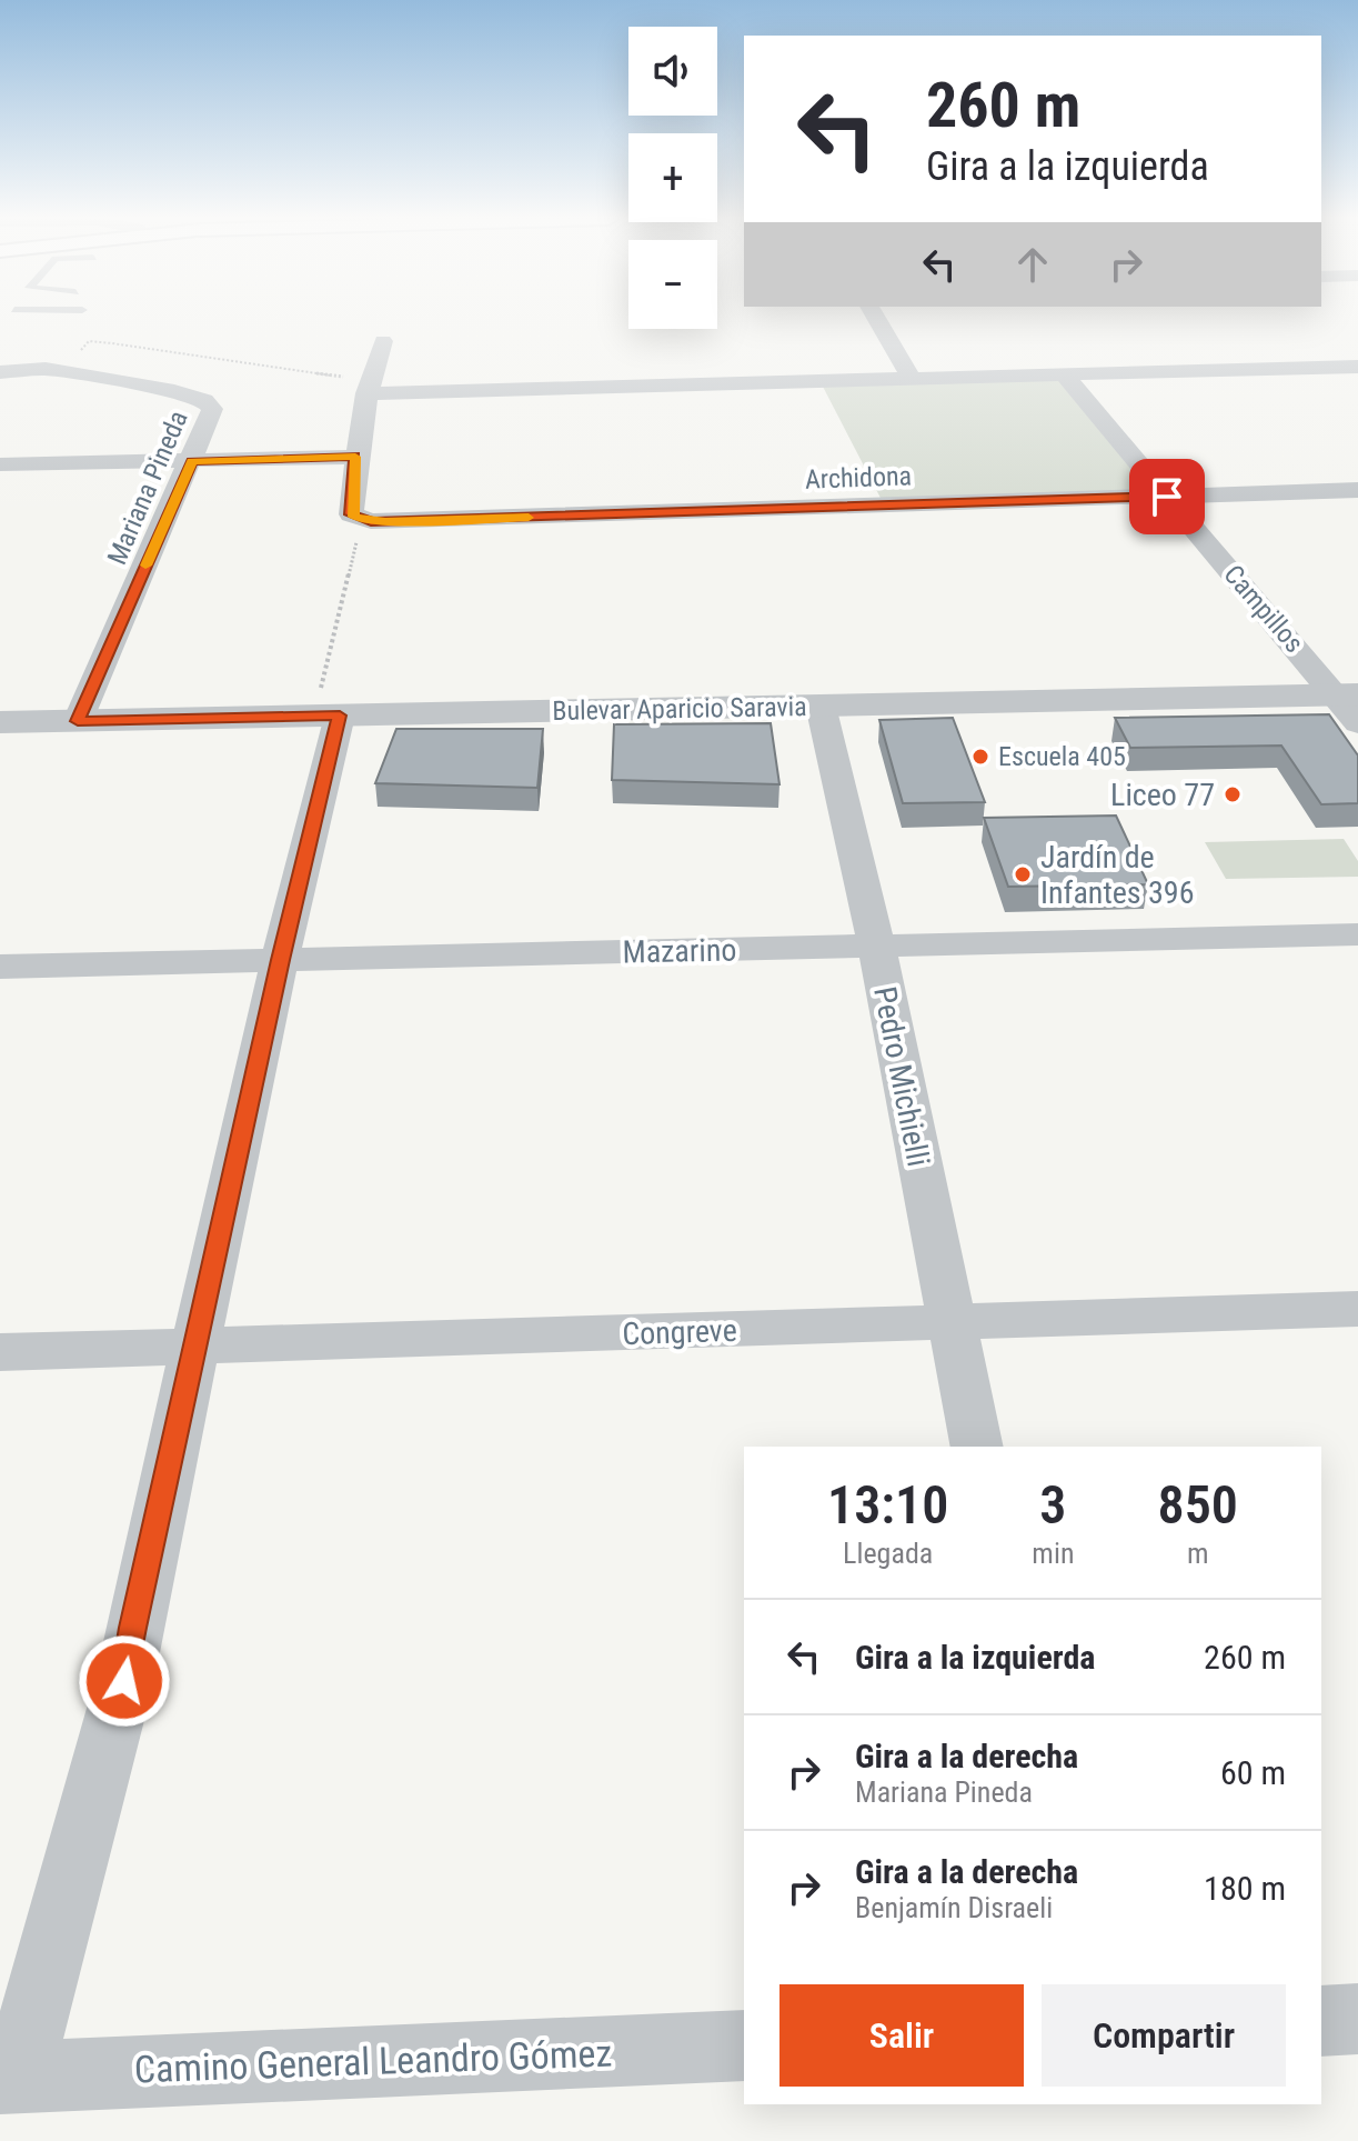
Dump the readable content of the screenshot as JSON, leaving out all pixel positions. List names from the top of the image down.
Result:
{
  "streets": {
    "street": [
      "Archidona",
      "Mariana Pineda",
      "Campillos",
      "Bulevar Aparicio Saravia",
      "Mazarino",
      "Pedro Michielli",
      "Congreve",
      "Camino General Leandro Gómez"
    ]
  },
  "crossings": [
    ["Archidona", "Campillos"],
    ["Mariana Pineda", "Bulevar Aparicio Saravia"],
    ["Campillos", "Bulevar Aparicio Saravia"],
    ["Bulevar Aparicio Saravia", "Pedro Michielli"],
    ["Mazarino", "Pedro Michielli"],
    ["Pedro Michielli", "Congreve"]
  ],
  "places": ["Escuela 405", "Liceo 77", "Jardín de Infantes 396"],
  "page": {
    "map_buttons": ["+", "−"],
    "turn": ["260 m", "Gira a la izquierda"],
    "eta": [
      "13:10",
      "Llegada",
      "3",
      "min",
      "850",
      "m"
    ],
    "list": [
      {
        "name": "Gira a la izquierda",
        "value": "260 m"
      },
      {
        "name": "Gira a la derecha",
        "note": "Mariana Pineda",
        "value": "60 m"
      },
      {
        "name": "Gira a la derecha",
        "note": "Benjamín Disraeli",
        "value": "180 m"
      }
    ],
    "buttons": ["Salir", "Compartir"]
  }
}
